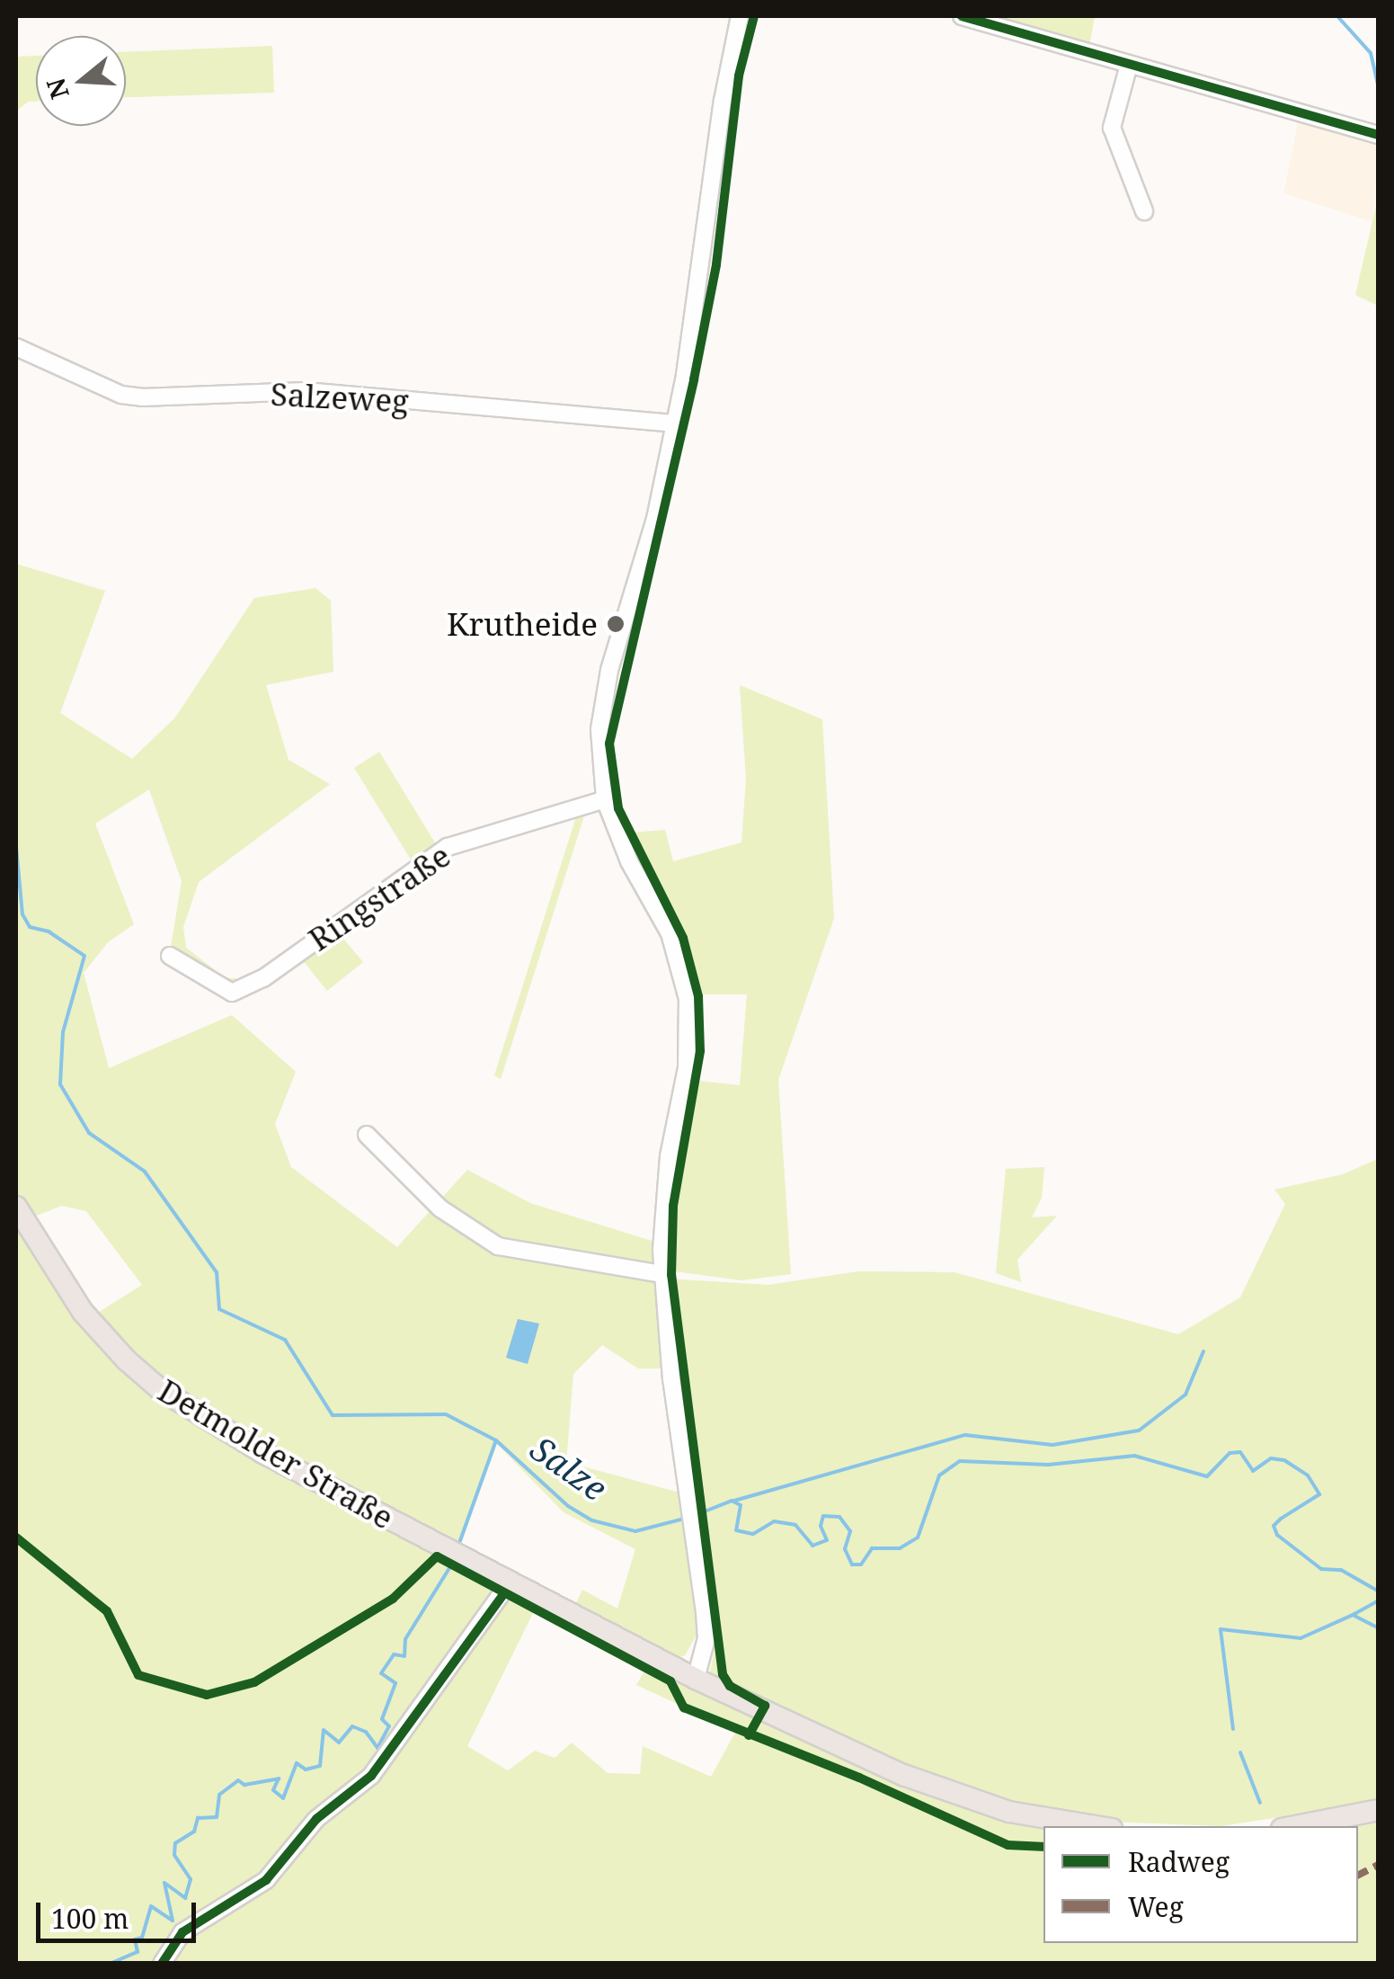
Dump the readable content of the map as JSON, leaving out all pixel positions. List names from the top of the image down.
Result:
{
  "streets": {
    "main road": ["Detmolder Straße"],
    "street": ["Salzeweg", "Ringstraße"]
  },
  "water": ["Salze"],
  "places": ["Krutheide"],
  "legend": ["Radweg", "Weg"],
  "scale_bar": "100 m",
  "north": "left"
}
